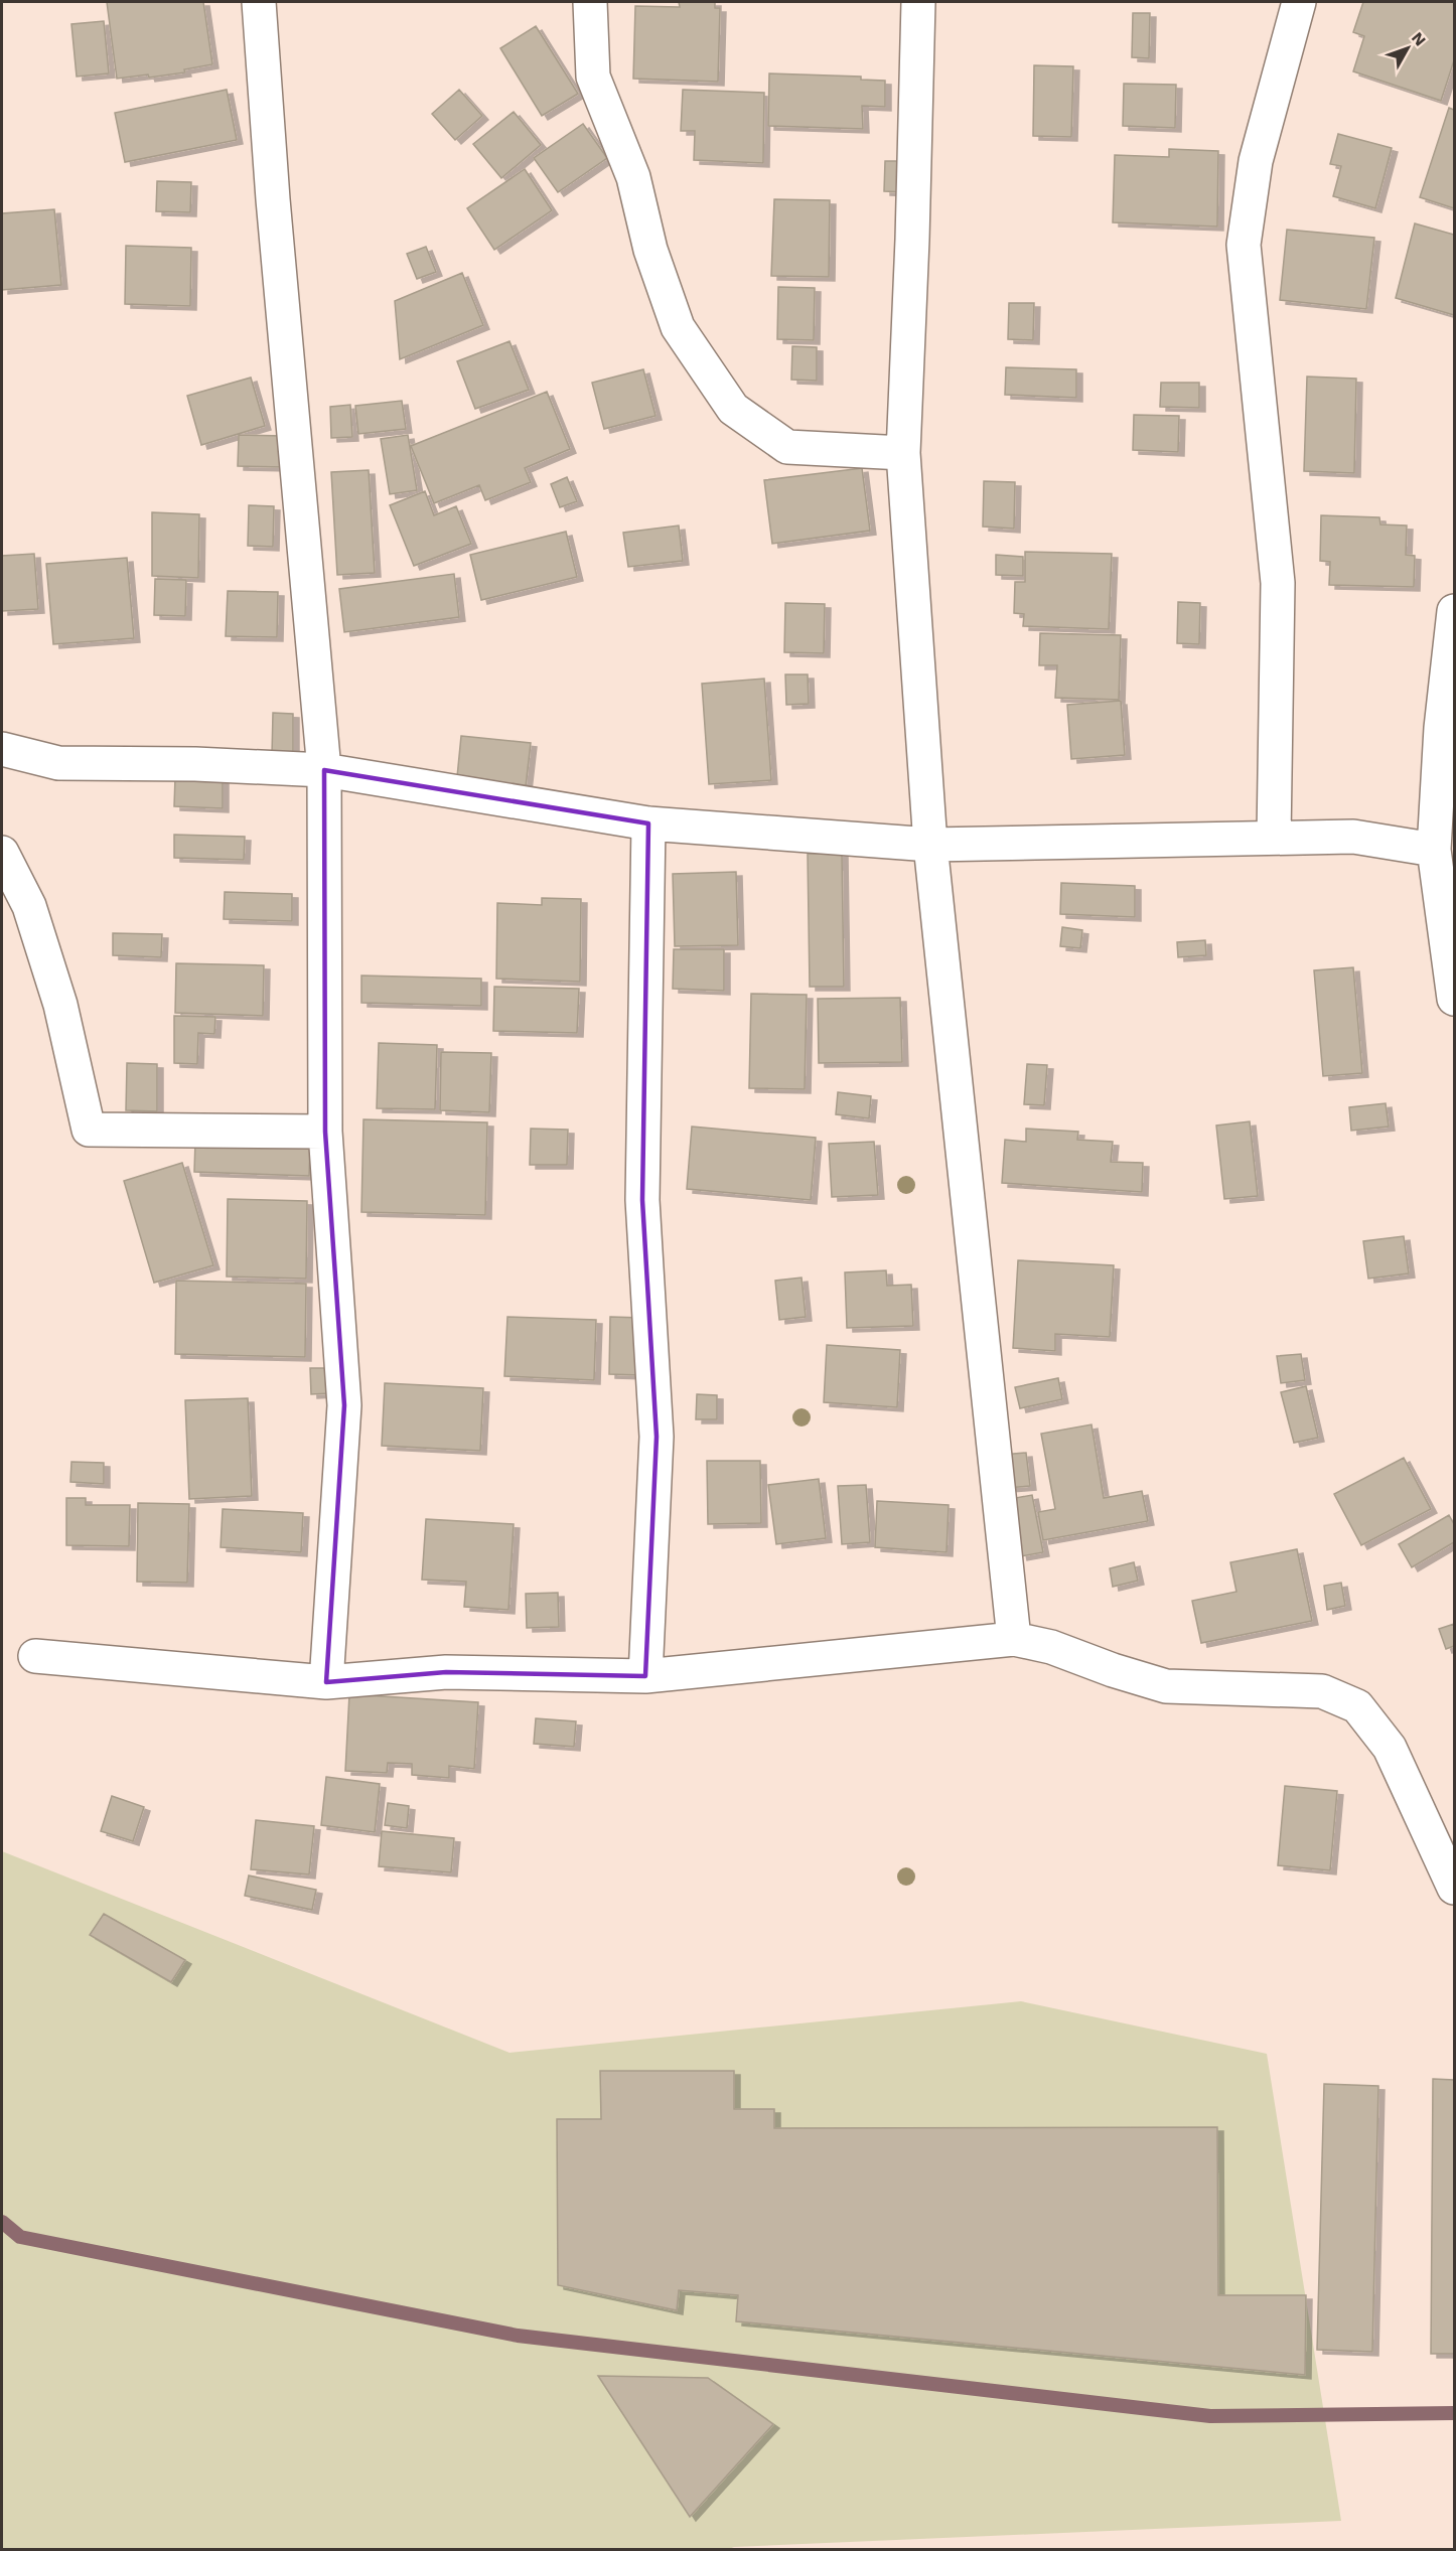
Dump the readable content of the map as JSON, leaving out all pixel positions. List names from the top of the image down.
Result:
{
  "north": "top right"
}
